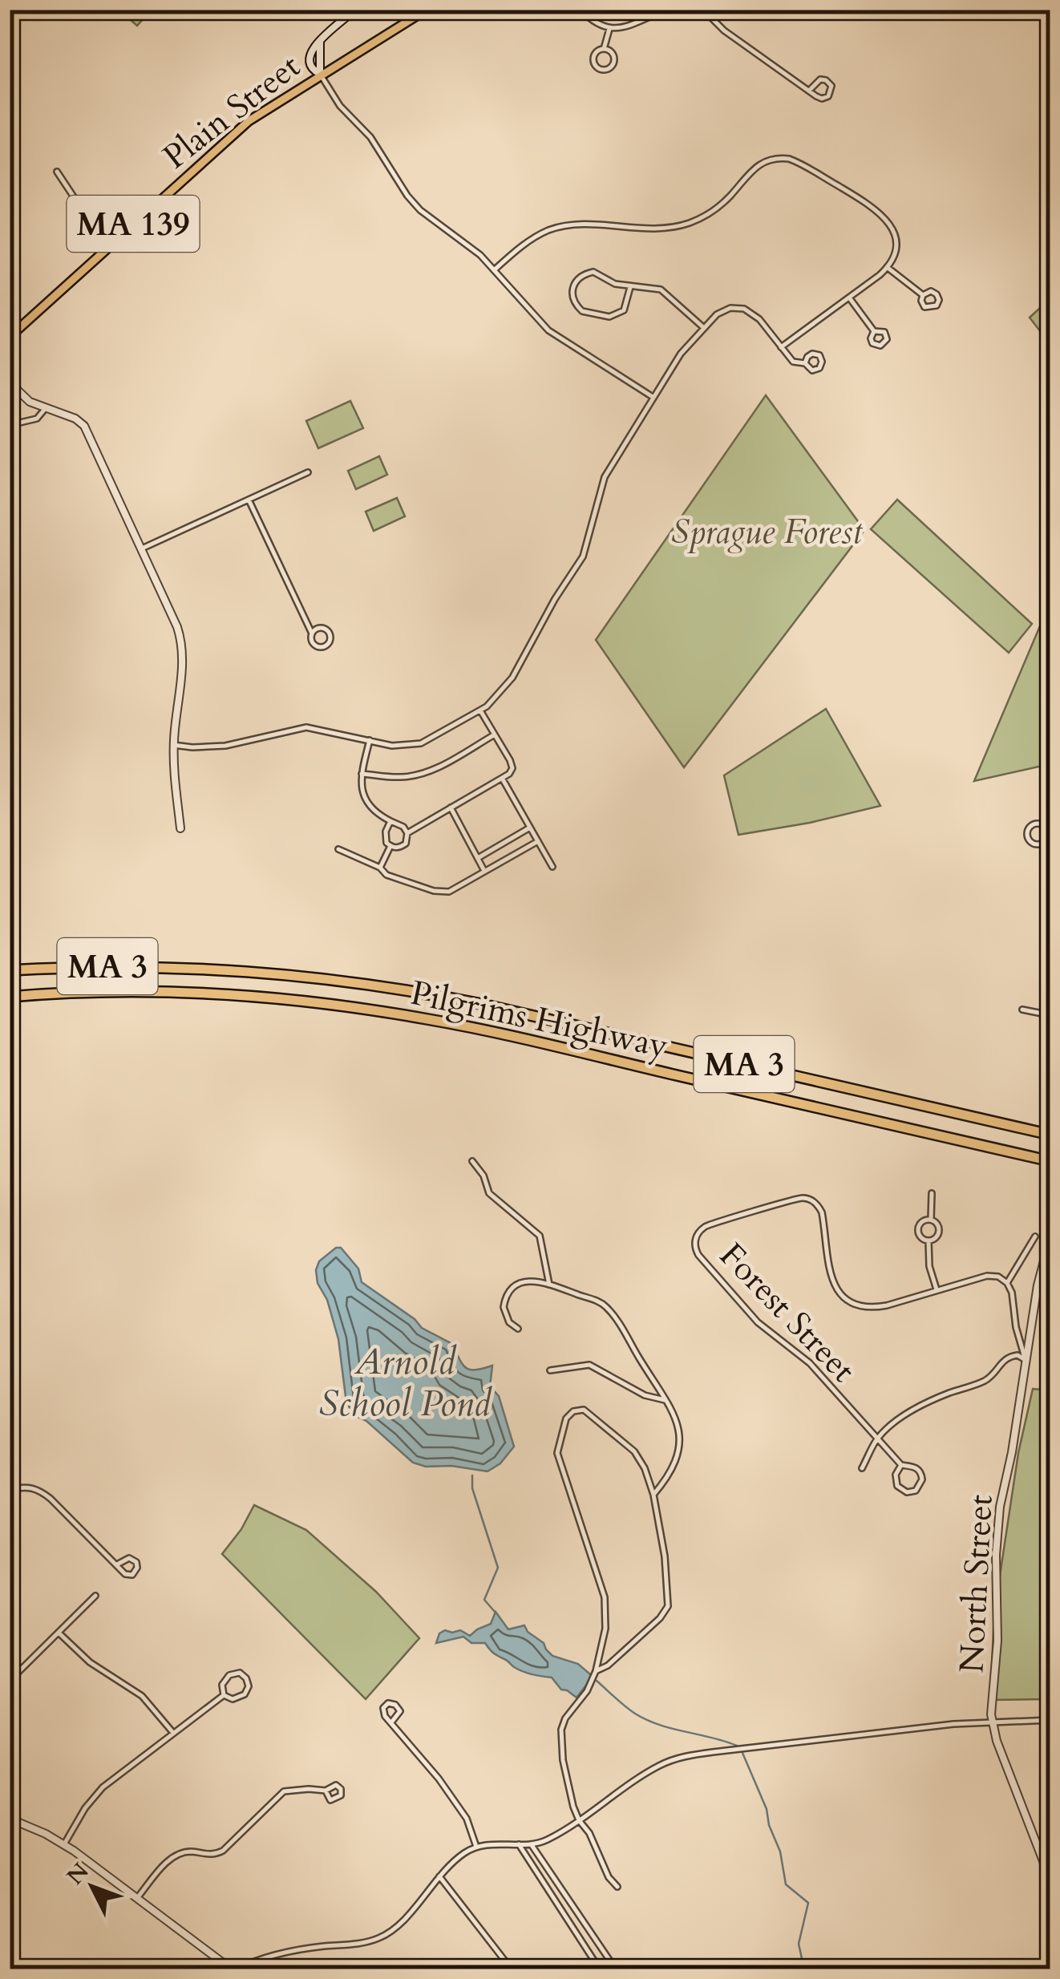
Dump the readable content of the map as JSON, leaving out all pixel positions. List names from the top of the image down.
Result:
{
  "streets": {
    "highway": ["MA 3", "Pilgrims Highway"],
    "main road": ["Plain Street", "MA 139"],
    "street": ["Forest Street", "North Street"]
  },
  "water": ["Arnold School Pond"],
  "parks": ["Sprague Forest"],
  "north": "top left"
}
